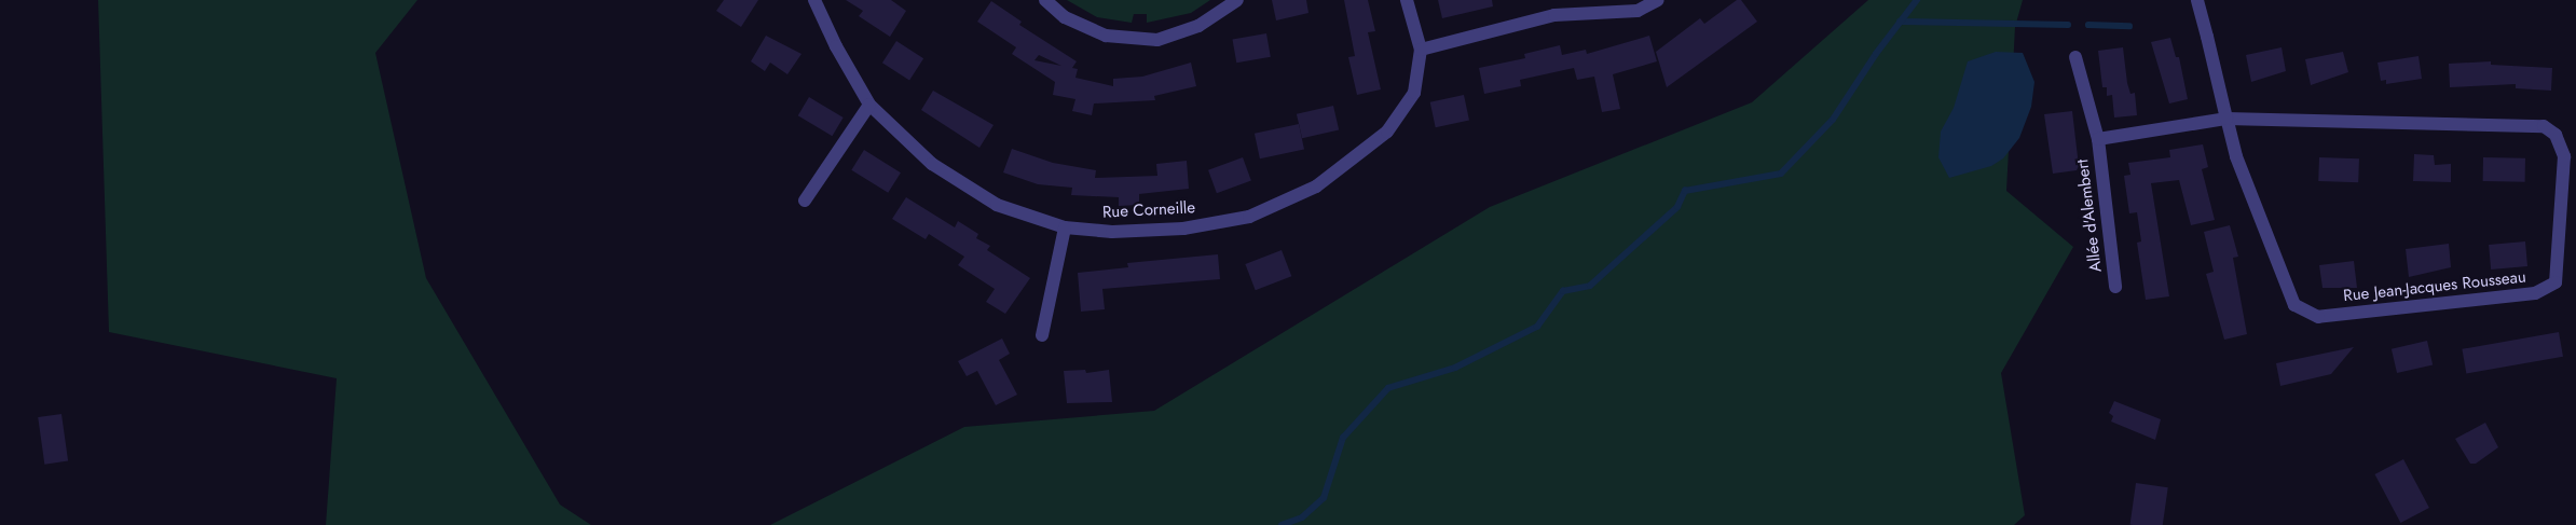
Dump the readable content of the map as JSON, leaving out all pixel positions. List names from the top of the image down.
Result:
{
  "streets": {
    "street": ["Rue Corneille", "Allée d'Alembert", "Rue Jean-Jacques Rousseau"]
  },
  "crossings": [
    ["Allée d'Alembert", "Rue Jean-Jacques Rousseau"]
  ]
}
